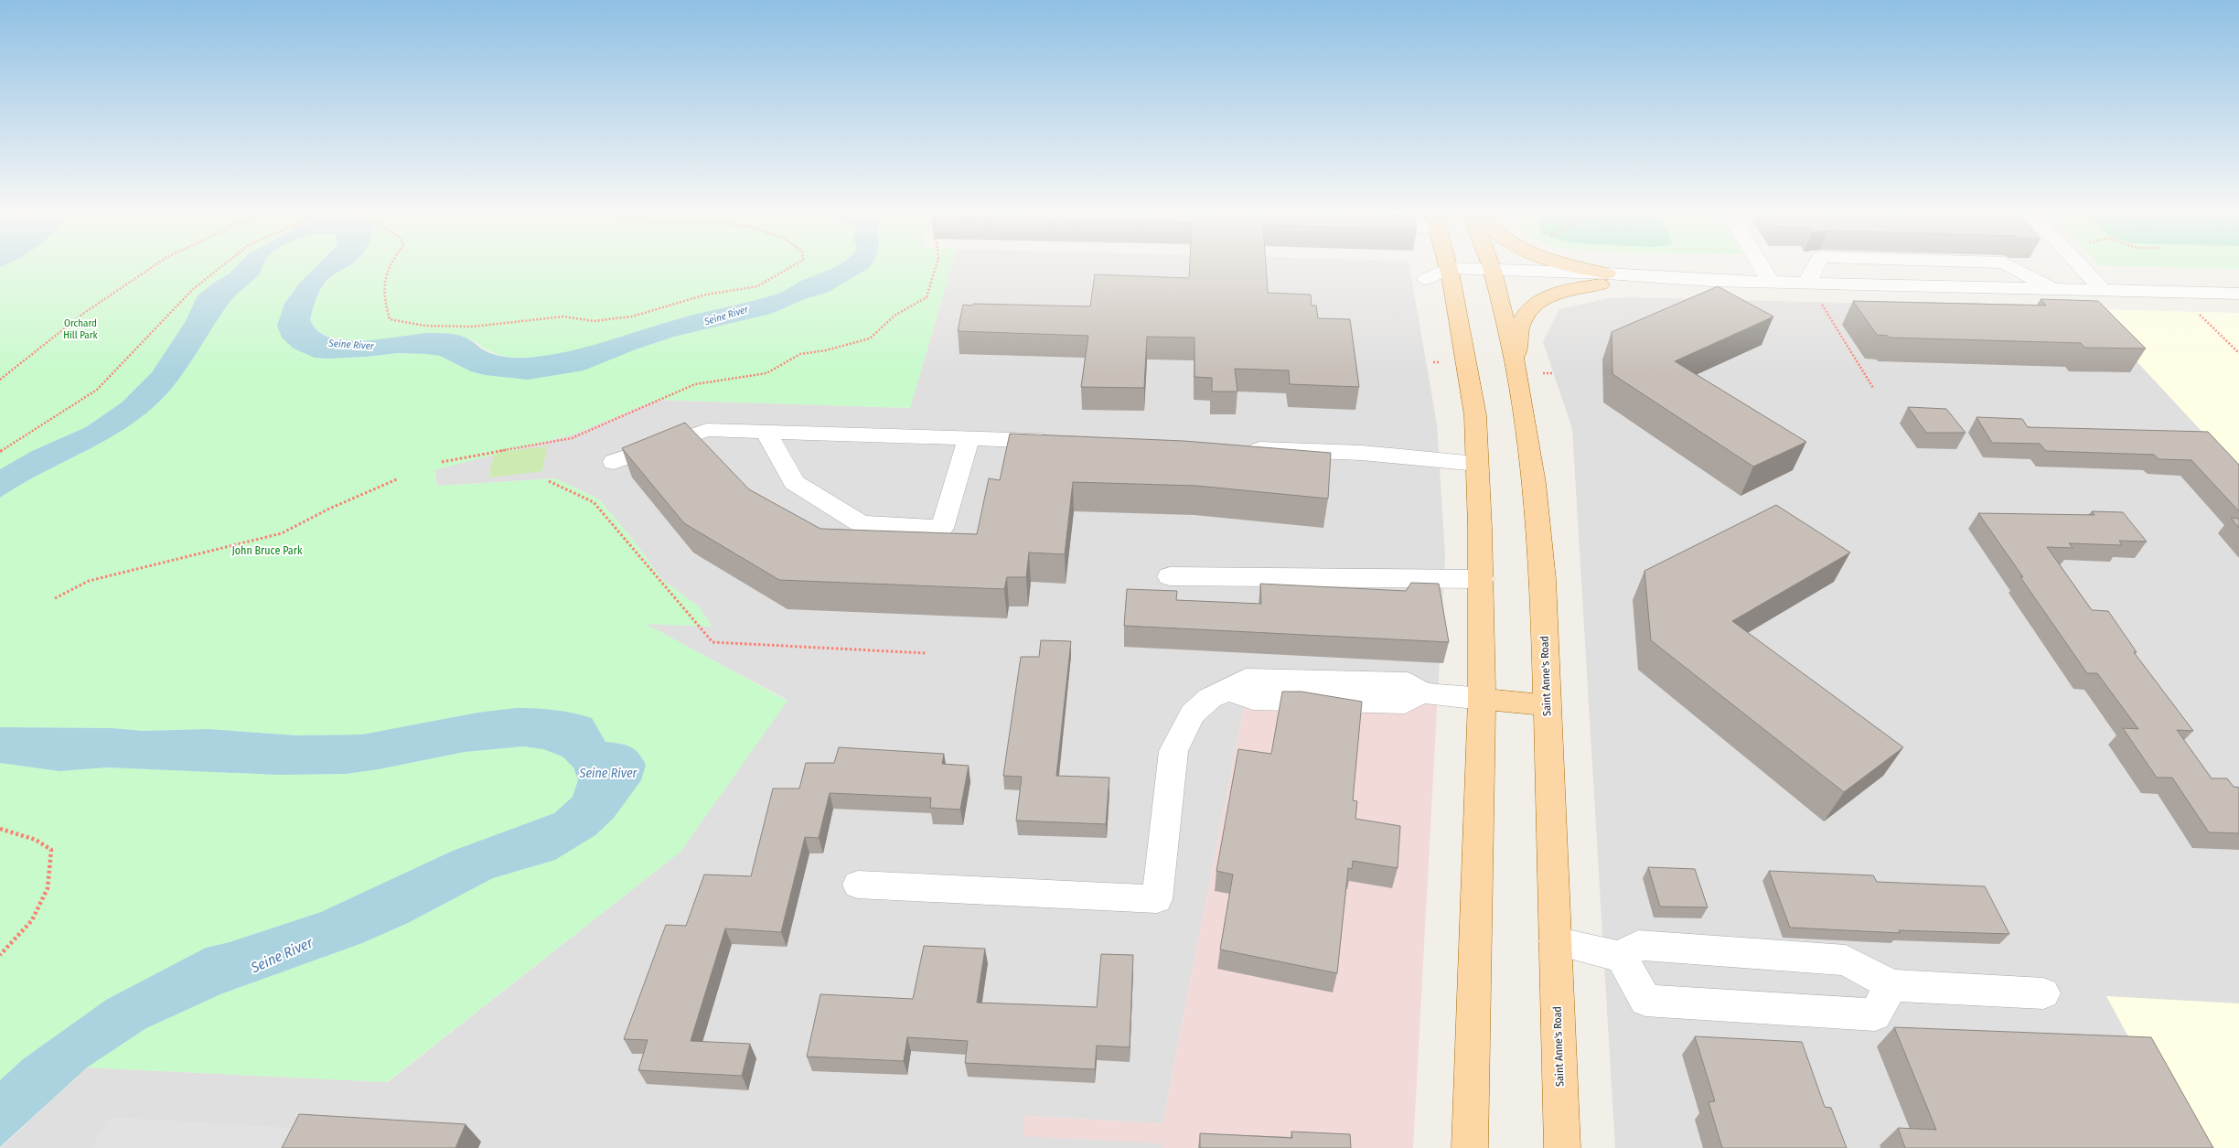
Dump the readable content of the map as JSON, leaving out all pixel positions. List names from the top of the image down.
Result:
{
  "streets": {
    "main road": ["Saint Anne's Road"]
  },
  "water": ["Seine River"],
  "parks": ["Orchard Hill Park", "John Bruce Park"]
}
